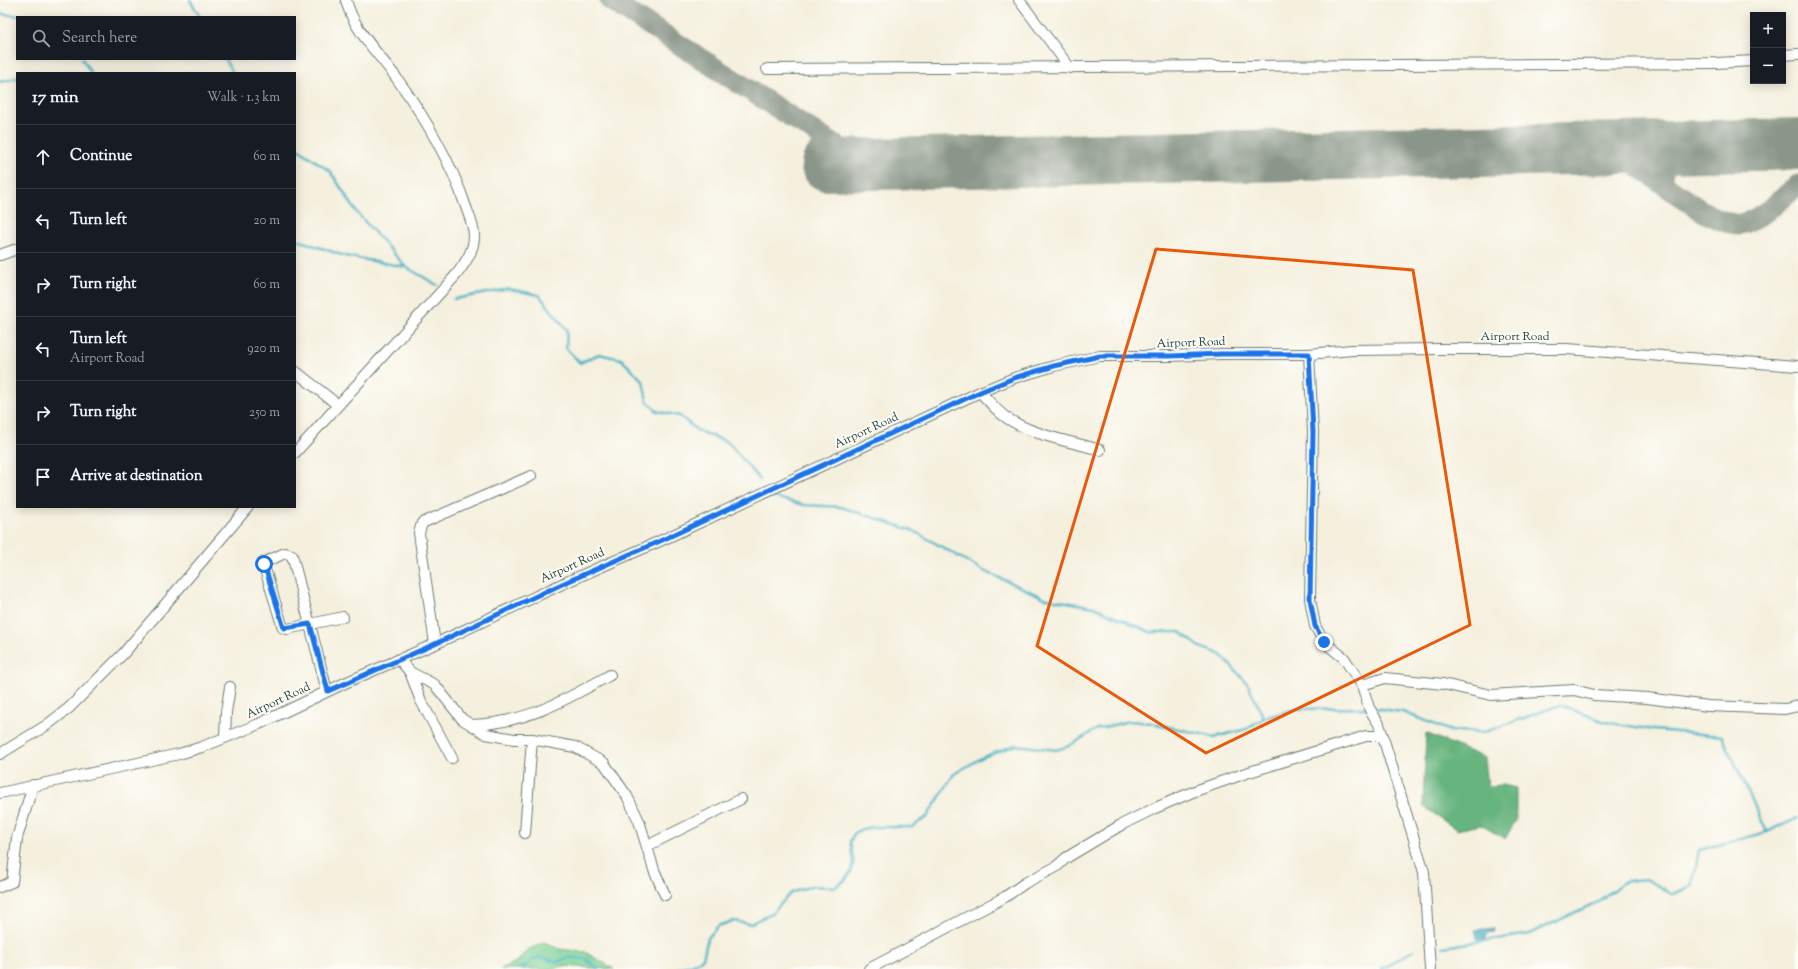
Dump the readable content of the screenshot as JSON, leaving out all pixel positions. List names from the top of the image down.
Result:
{
  "streets": {
    "street": ["Airport Road"]
  },
  "page": {
    "map_buttons": ["+", "−"],
    "search": "Search here",
    "heading": ["17 min", "Walk · 1.3 km"],
    "list": [
      ["Continue", "60 m"],
      ["Turn left", "20 m"],
      ["Turn right", "60 m"],
      ["Turn left", "Airport Road", "920 m"],
      ["Turn right", "250 m"],
      "Arrive at destination"
    ]
  }
}
